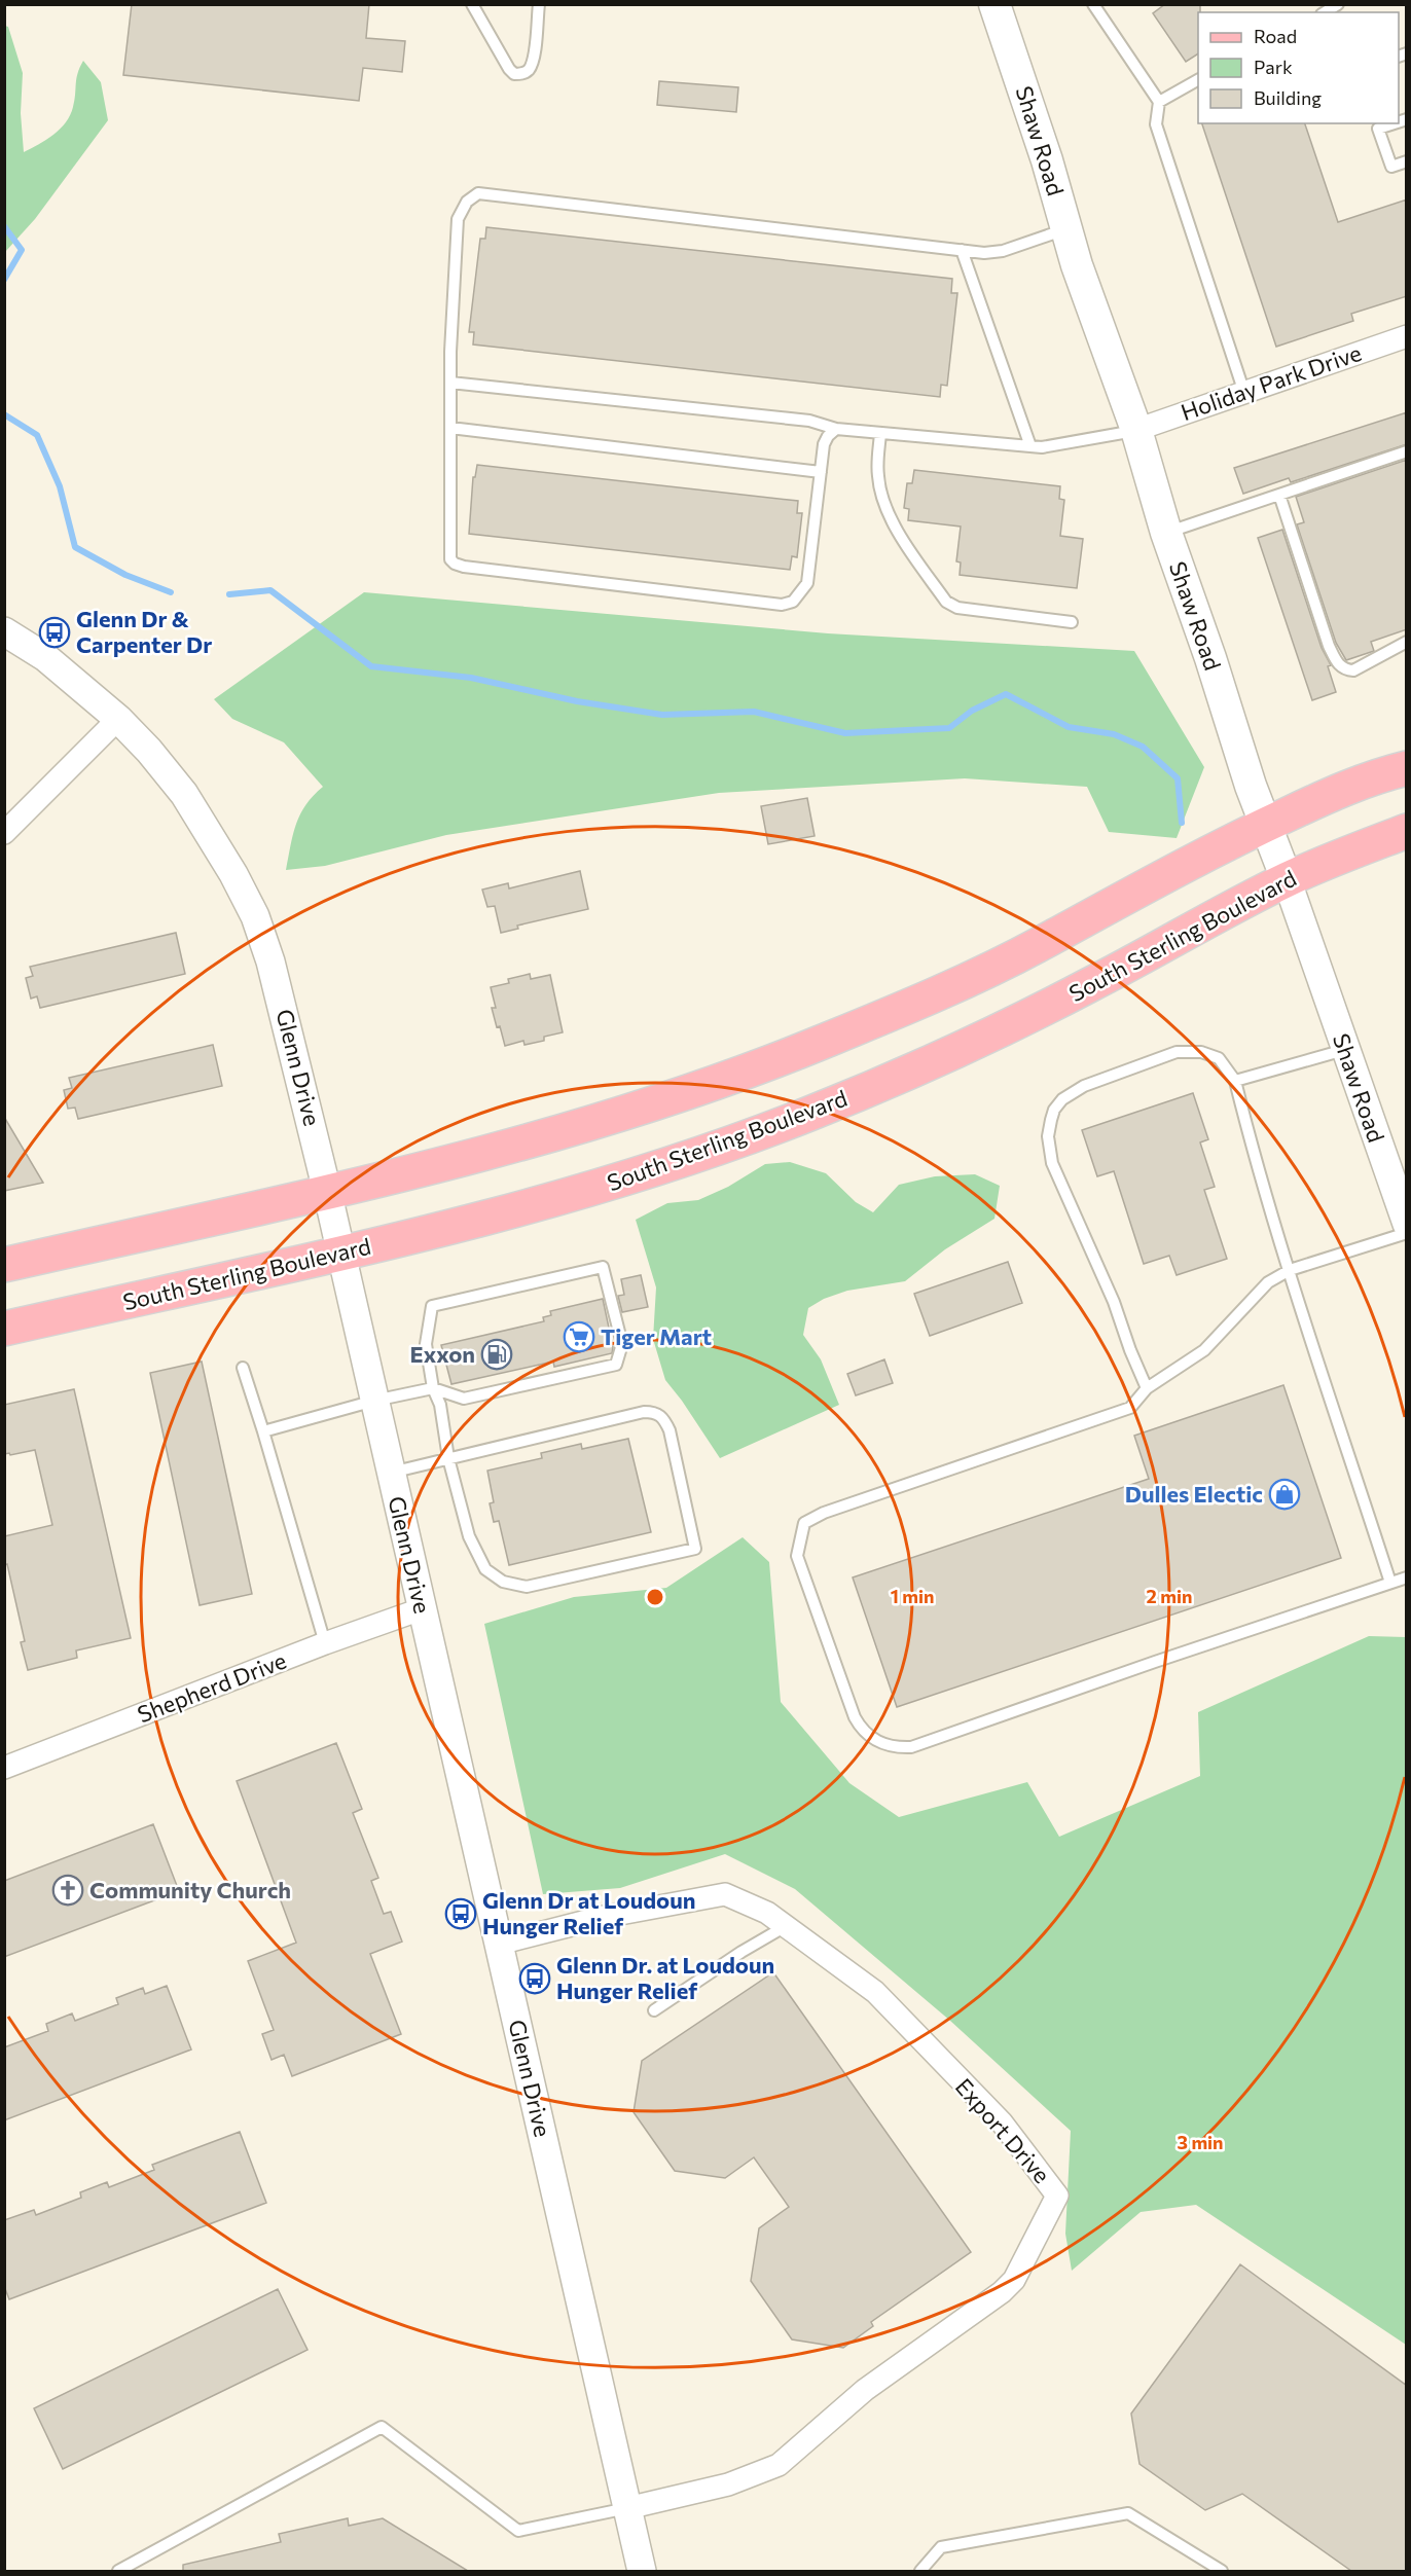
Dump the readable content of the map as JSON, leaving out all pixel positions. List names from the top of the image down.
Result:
{
  "streets": {
    "main road": ["Shaw Road", "South Sterling Boulevard"],
    "street": [
      "Holiday Park Drive",
      "Glenn Drive",
      "Shepherd Drive",
      "Export Drive"
    ]
  },
  "crossings": [
    ["Shaw Road", "Holiday Park Drive"],
    ["Shaw Road", "South Sterling Boulevard"],
    ["South Sterling Boulevard", "Glenn Drive"],
    ["Glenn Drive", "Shepherd Drive"],
    ["Glenn Drive", "Export Drive"]
  ],
  "places": {
    "bus stop": ["Glenn Dr & Carpenter Dr", "Glenn Dr at Loudoun Hunger Relief", "Glenn Dr. at Loudoun Hunger Relief"],
    "supermarket": ["Tiger Mart"],
    "fuel station": ["Exxon"],
    "shop": ["Dulles Electic"],
    "church": ["Community Church"]
  },
  "legend": ["Road", "Park", "Building"],
  "rings": ["1 min", "2 min", "3 min"]
}
